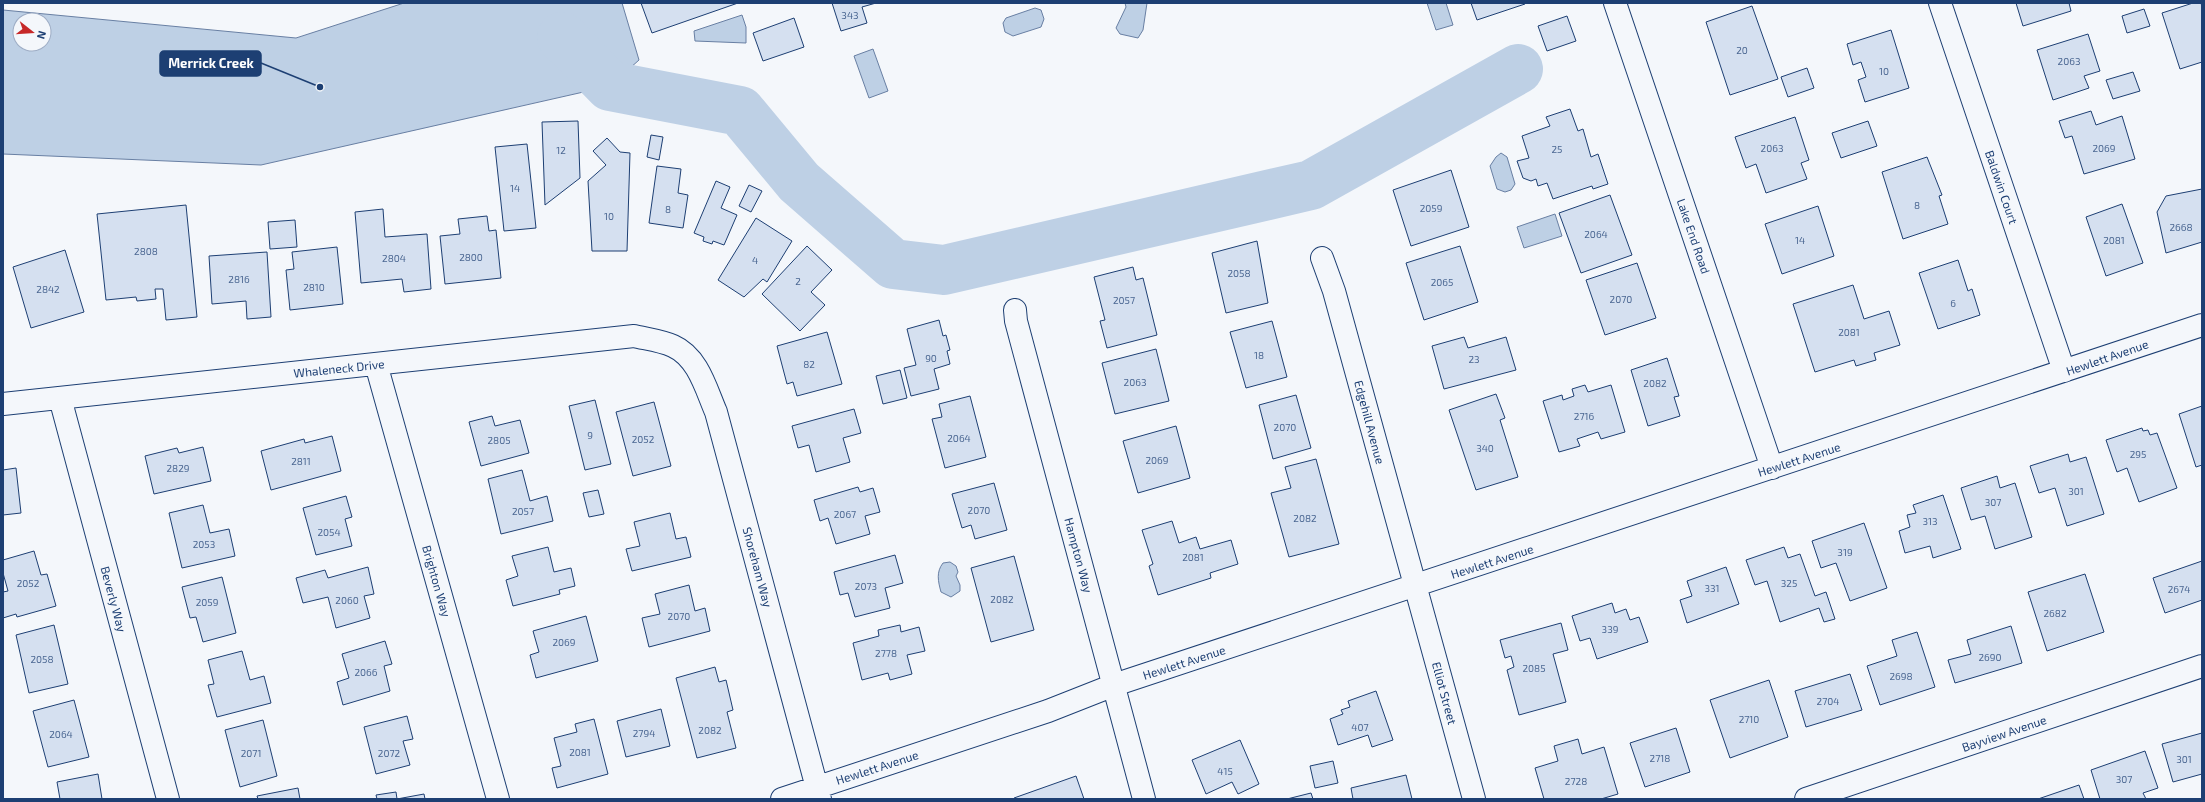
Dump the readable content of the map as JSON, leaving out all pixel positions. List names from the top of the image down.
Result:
{
  "streets": {
    "street": [
      "Baldwin Court",
      "Lake End Road",
      "Hewlett Avenue",
      "Whaleneck Drive",
      "Edgehill Avenue",
      "Hampton Way",
      "Shoreham Way",
      "Brighton Way",
      "Beverly Way",
      "Elliot Street",
      "Bayview Avenue"
    ]
  },
  "crossings": [
    ["Baldwin Court", "Hewlett Avenue"],
    ["Lake End Road", "Hewlett Avenue"],
    ["Hewlett Avenue", "Edgehill Avenue"],
    ["Hewlett Avenue", "Hampton Way"],
    ["Hewlett Avenue", "Shoreham Way"],
    ["Hewlett Avenue", "Elliot Street"],
    ["Whaleneck Drive", "Shoreham Way"],
    ["Whaleneck Drive", "Brighton Way"],
    ["Whaleneck Drive", "Beverly Way"],
    ["Edgehill Avenue", "Elliot Street"]
  ],
  "places": ["Merrick Creek"],
  "house_numbers": [
    "343",
    "20",
    "2063",
    "10",
    "2063",
    "2069",
    "25",
    "12",
    "14",
    "8",
    "2059",
    "8",
    "10",
    "2668",
    "2064",
    "14",
    "2081",
    "2808",
    "2800",
    "2804",
    "4",
    "2058",
    "2816",
    "2",
    "2065",
    "2810",
    "2842",
    "2070",
    "2057",
    "6",
    "2081",
    "18",
    "90",
    "23",
    "82",
    "2063",
    "2082",
    "2716",
    "2070",
    "9",
    "2064",
    "2052",
    "2805",
    "340",
    "295",
    "2069",
    "2811",
    "2829",
    "301",
    "307",
    "2070",
    "2057",
    "2067",
    "2082",
    "313",
    "2054",
    "2053",
    "319",
    "2081",
    "2052",
    "325",
    "2073",
    "331",
    "2674",
    "2082",
    "2060",
    "2059",
    "2682",
    "2070",
    "339",
    "2069",
    "2778",
    "2690",
    "2058",
    "2085",
    "2066",
    "2698",
    "2704",
    "2710",
    "407",
    "2082",
    "2794",
    "2064",
    "2081",
    "2071",
    "2072",
    "2718",
    "301",
    "415",
    "307",
    "2728"
  ],
  "north": "right"
}
